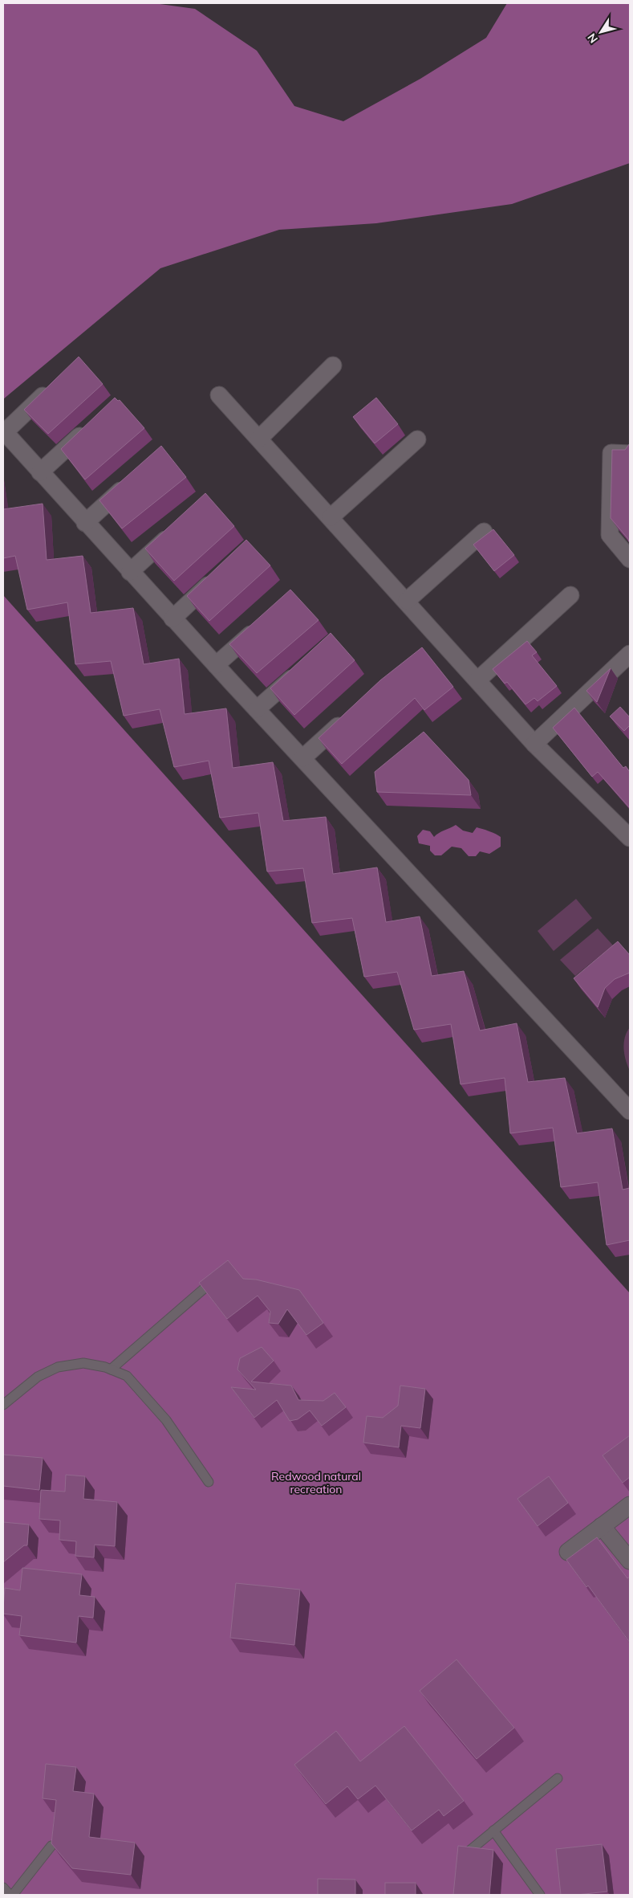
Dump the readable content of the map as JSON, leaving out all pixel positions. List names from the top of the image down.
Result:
{
  "parks": ["Redwood natural recreation"],
  "north": "bottom left"
}
